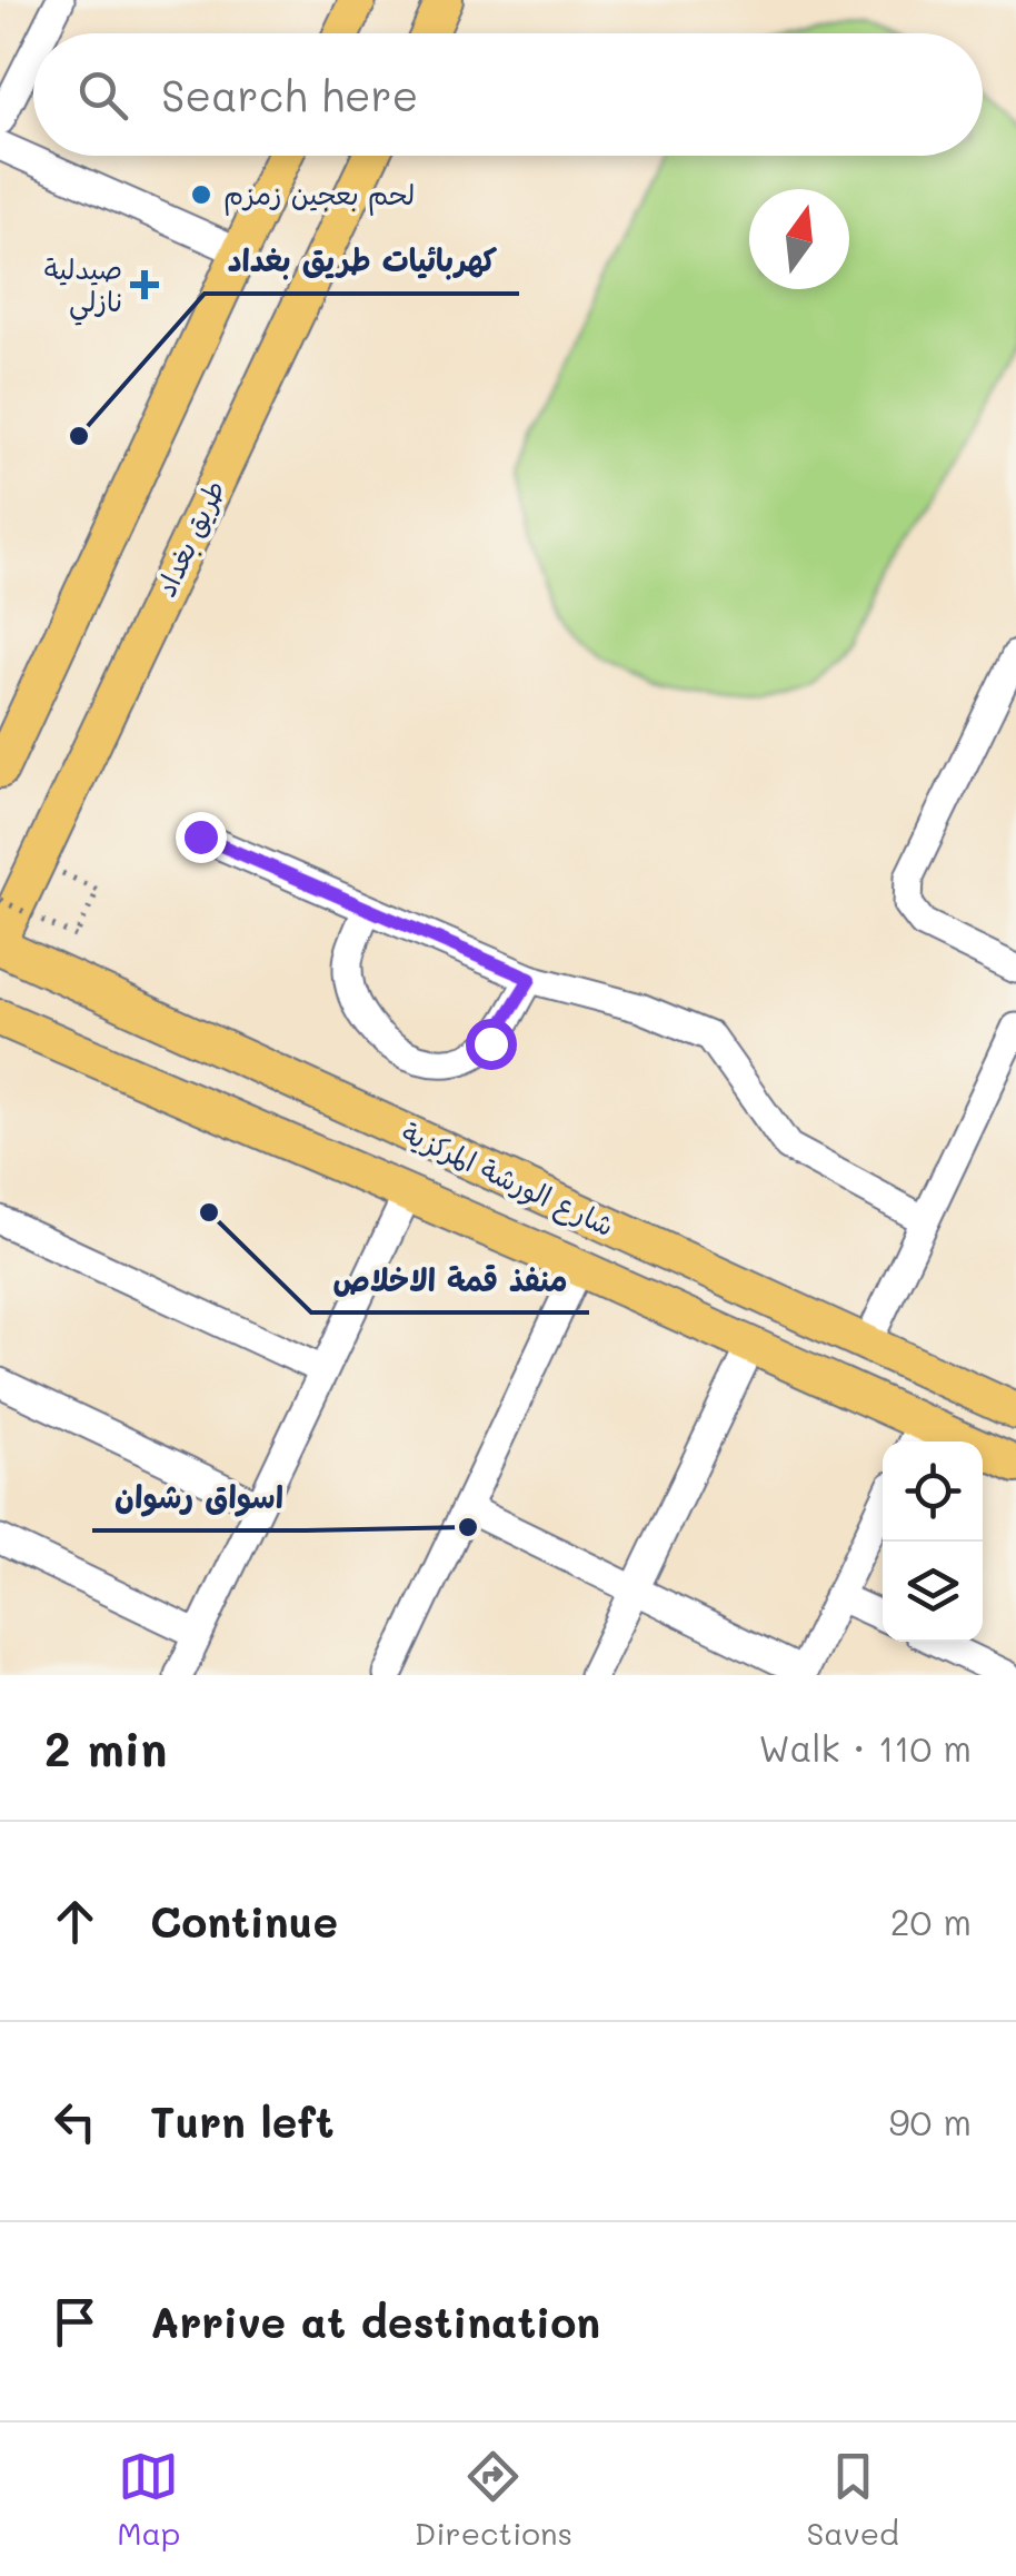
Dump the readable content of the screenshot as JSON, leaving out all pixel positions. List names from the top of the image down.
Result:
{
  "streets": {
    "main road": ["طريق بغداد", "شارع الورشة المركزية"]
  },
  "crossings": [
    ["طريق بغداد", "شارع الورشة المركزية"]
  ],
  "places": {
    "other": [
      "لحم بعجين زمزم",
      "كهربائيات طريق بغداد",
      "منفذ قمة الاخلاص",
      "اسواق رشوان"
    ],
    "health": ["صيدلية نازلي"]
  },
  "north": "top",
  "page": {
    "search": "Search here",
    "heading": ["2 min", "Walk · 110 m"],
    "list": [
      ["Continue", "20 m"],
      ["Turn left", "90 m"],
      "Arrive at destination"
    ],
    "nav": ["Map", "Directions", "Saved"]
  }
}
